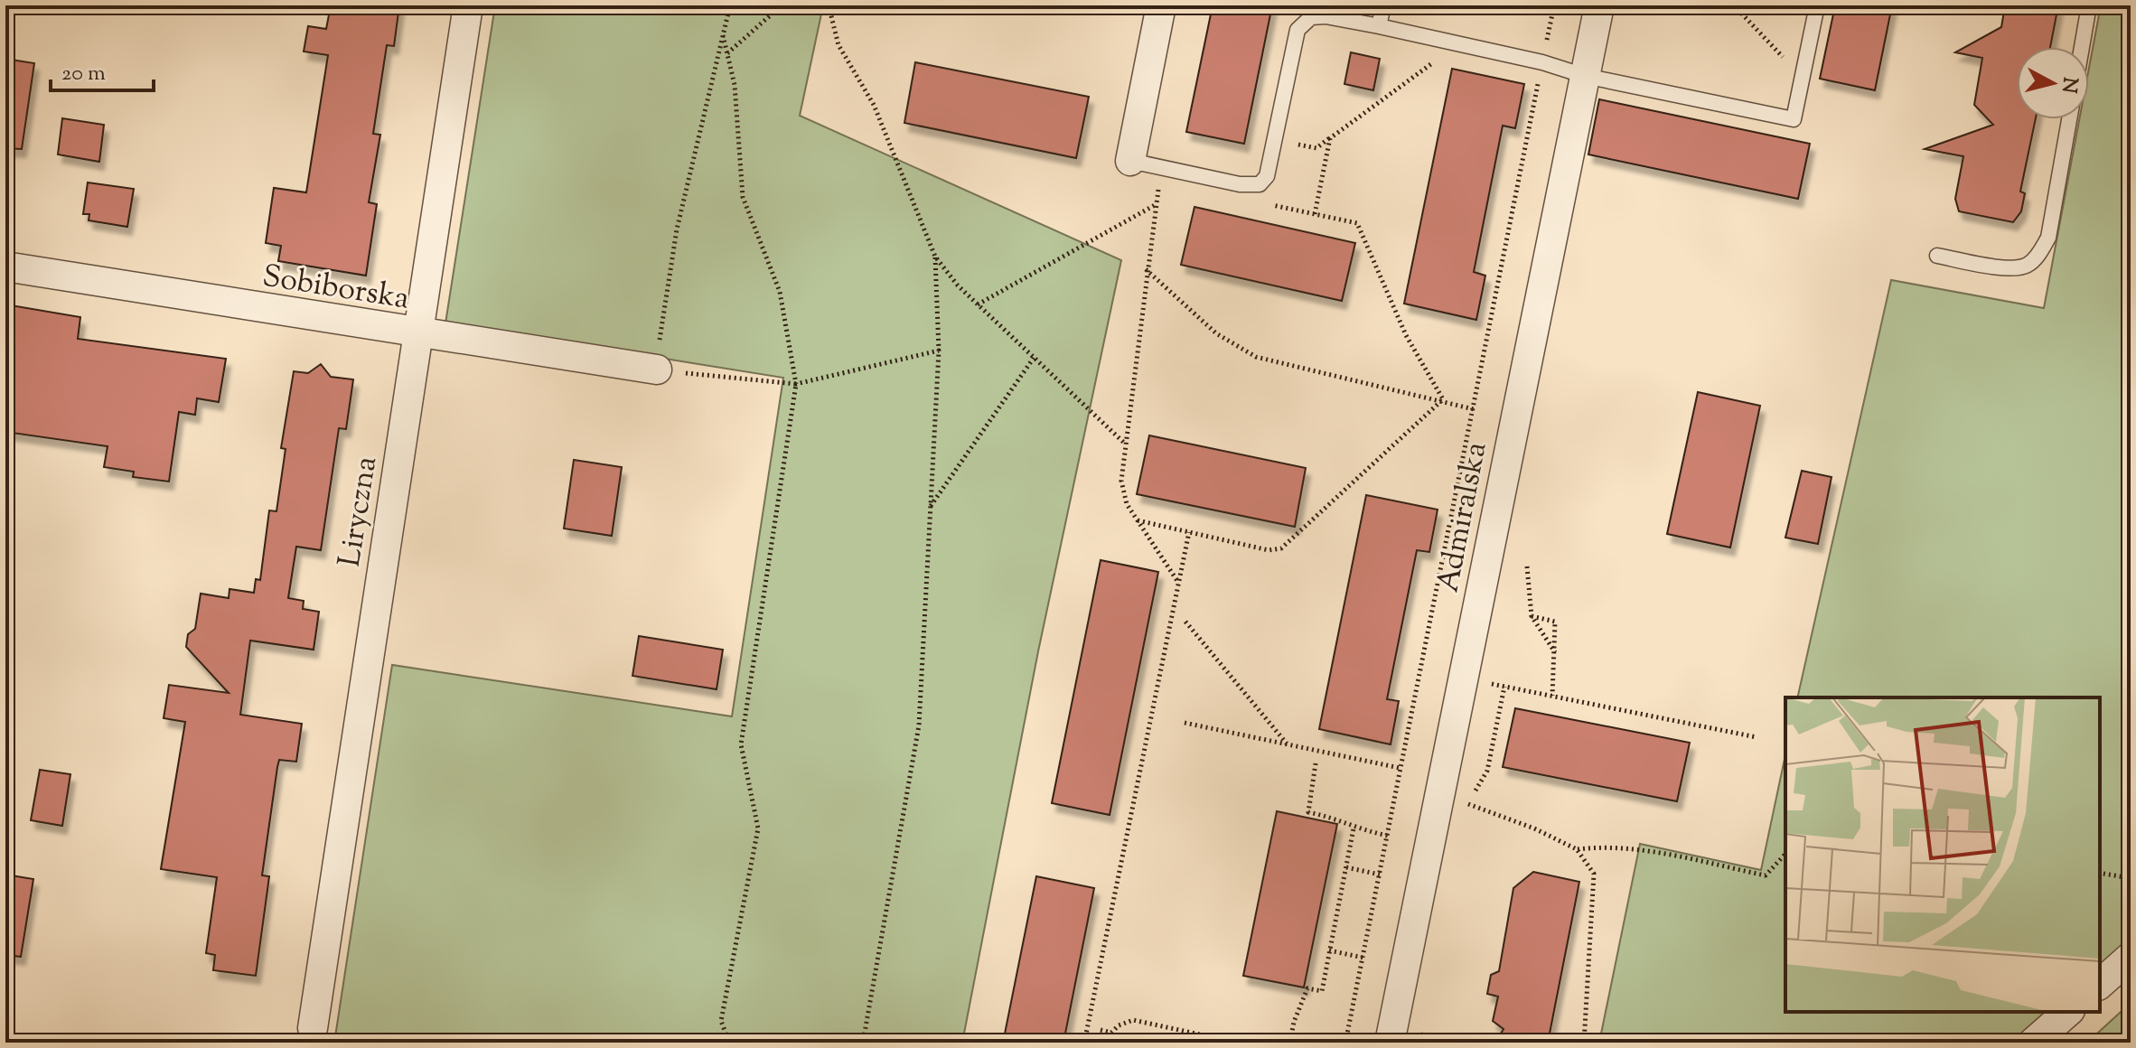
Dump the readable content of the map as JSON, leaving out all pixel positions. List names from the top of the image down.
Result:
{
  "streets": {
    "street": ["Sobiborska", "Liryczna", "Admiralska"]
  },
  "crossings": [
    ["Sobiborska", "Liryczna"]
  ],
  "scale_bar": "20 m",
  "north": "right"
}
